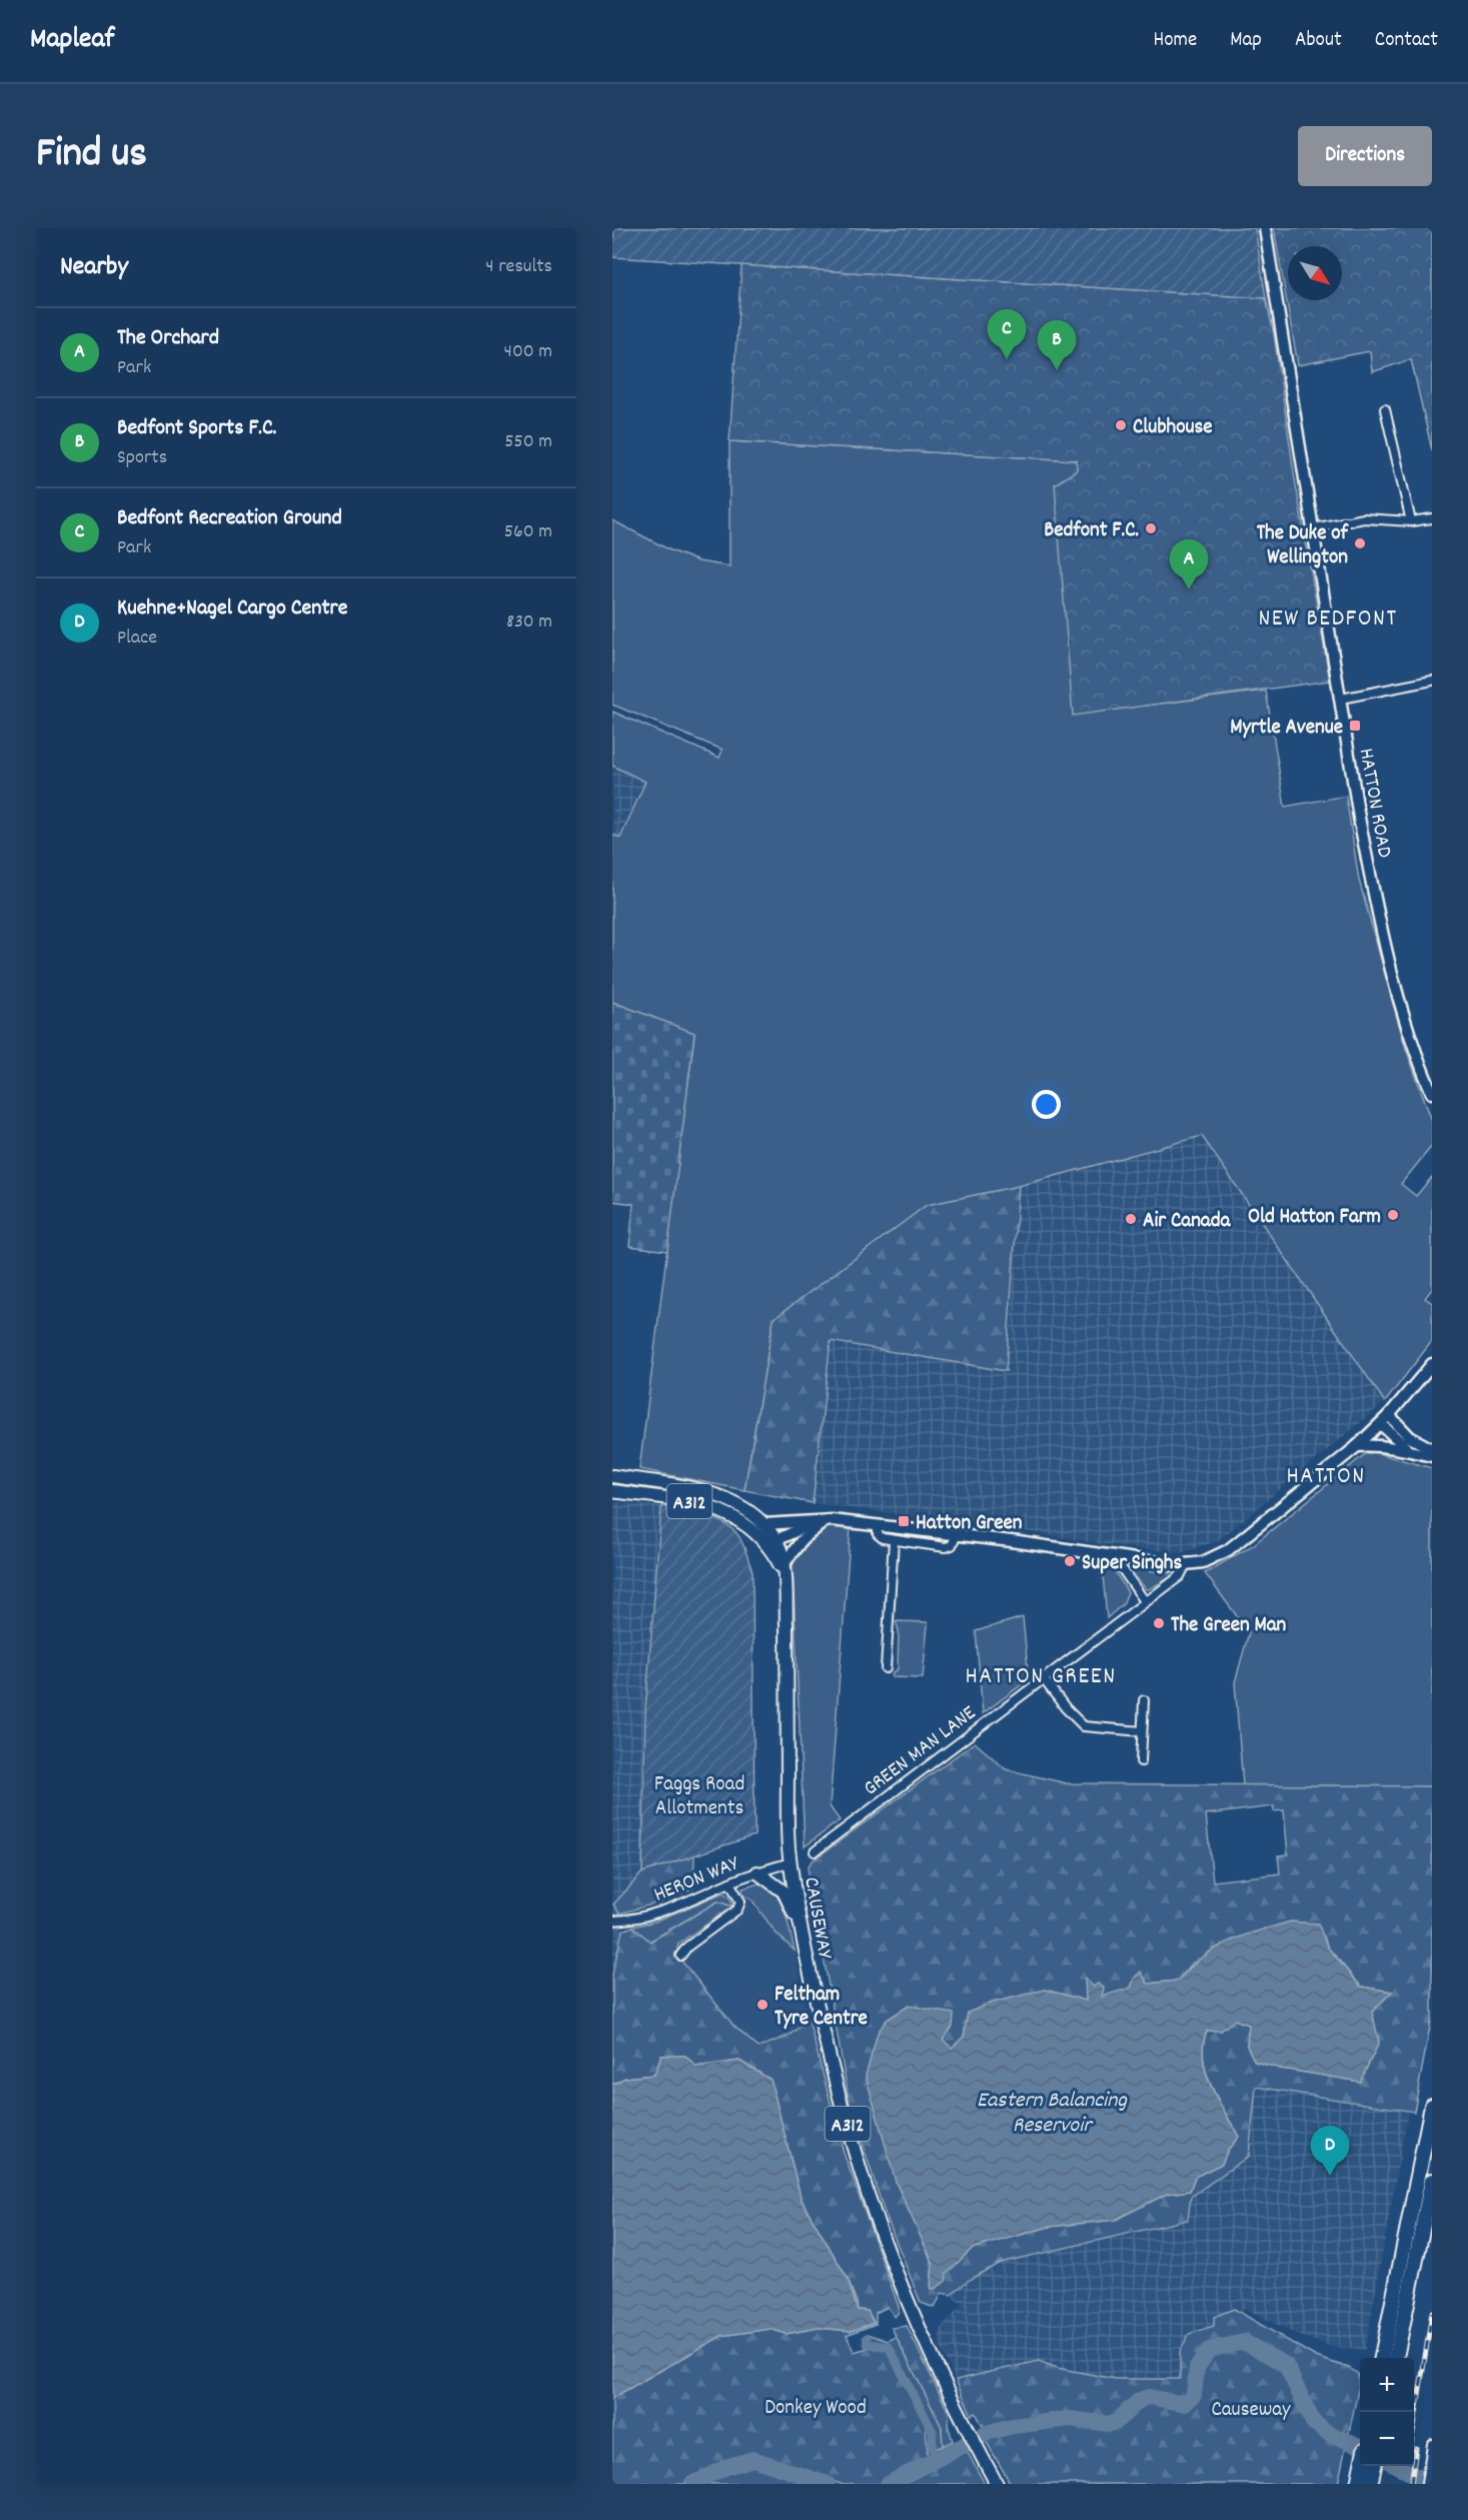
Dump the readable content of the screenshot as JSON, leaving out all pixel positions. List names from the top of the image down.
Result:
{
  "streets": {
    "main road": ["A312", "CAUSEWAY"],
    "street": ["HATTON ROAD", "GREEN MAN LANE", "HERON WAY"]
  },
  "crossings": [
    ["A312", "CAUSEWAY"],
    ["HERON WAY", "CAUSEWAY"]
  ],
  "districts": ["NEW BEDFONT", "HATTON", "HATTON GREEN"],
  "water": ["Eastern Balancing Reservoir"],
  "parks": ["Faggs Road Allotments", "Donkey Wood", "Causeway"],
  "places": {
    "other": [
      "Clubhouse",
      "Bedfont F.C.",
      "The Duke of Wellington",
      "Old Hatton Farm",
      "Air Canada",
      "Super Singhs",
      "The Green Man",
      "Feltham Tyre Centre"
    ],
    "transit": ["Myrtle Avenue", "Hatton Green"]
  },
  "north": "bottom right",
  "page": {
    "header": "Mapleaf",
    "nav": [
      "Home",
      "Map",
      "About",
      "Contact"
    ],
    "title": "Find us",
    "buttons": "Directions",
    "heading": ["Nearby", "4 results"],
    "list": [
      {
        "mark": "A",
        "name": "The Orchard",
        "note": "Park",
        "value": "400 m"
      },
      {
        "mark": "B",
        "name": "Bedfont Sports F.C.",
        "note": "Sports",
        "value": "550 m"
      },
      {
        "mark": "C",
        "name": "Bedfont Recreation Ground",
        "note": "Park",
        "value": "560 m"
      },
      {
        "mark": "D",
        "name": "Kuehne+Nagel Cargo Centre",
        "note": "Place",
        "value": "830 m"
      }
    ],
    "pins": [
      "C",
      "B",
      "A",
      "D"
    ],
    "map_buttons": ["+", "−"]
  }
}
